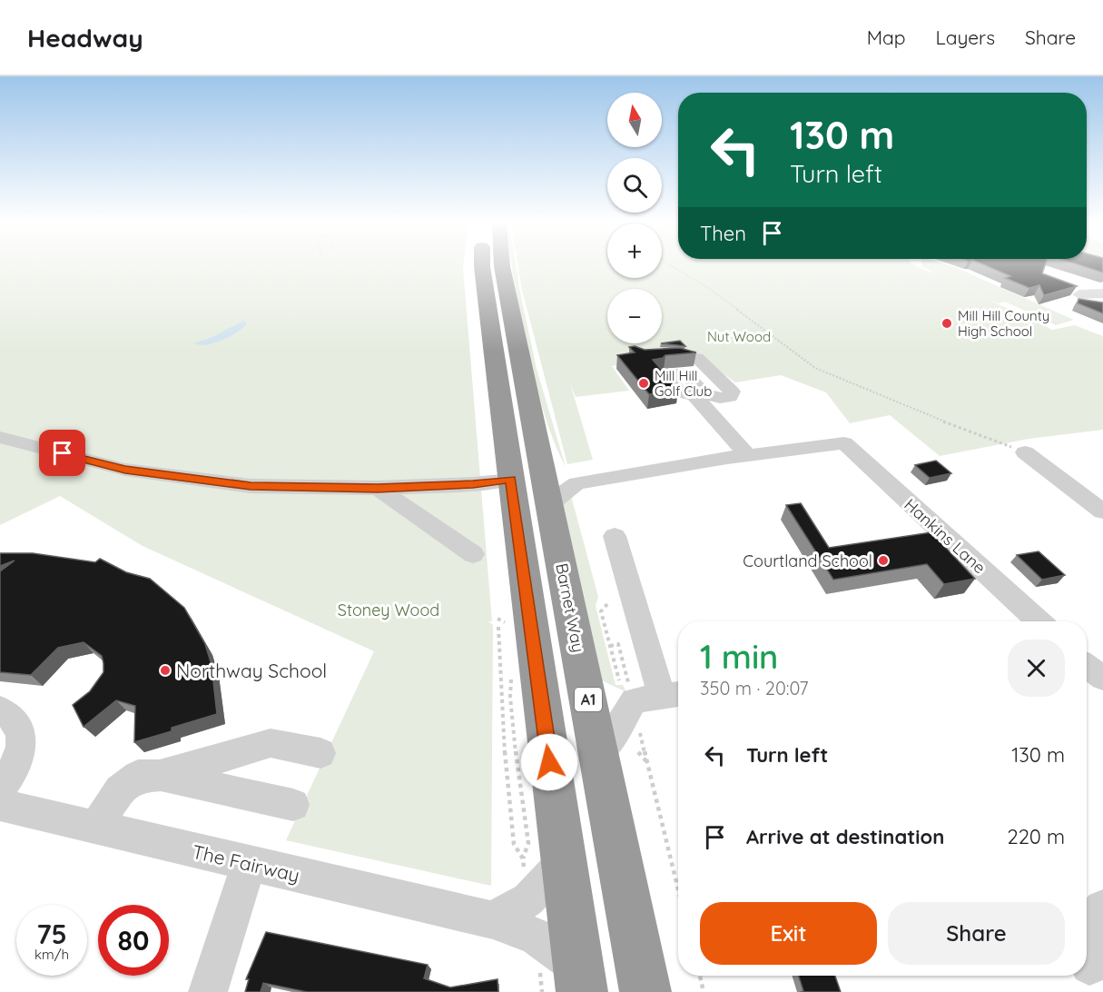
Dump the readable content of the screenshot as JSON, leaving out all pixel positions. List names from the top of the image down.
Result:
{
  "streets": {
    "highway": ["Barnet Way", "A1"],
    "street": ["Hankins Lane", "The Fairway"]
  },
  "crossings": [
    ["Barnet Way", "The Fairway"]
  ],
  "parks": ["Nut Wood", "Stoney Wood"],
  "places": [
    "Mill Hill County High School",
    "Mill Hill Golf Club",
    "Courtland School",
    "Northway School"
  ],
  "north": "top",
  "page": {
    "header": "Headway",
    "nav": ["Map", "Layers", "Share"],
    "map_buttons": ["+", "−"],
    "turn": ["130 m", "Turn left"],
    "then": "Then",
    "heading": ["1 min", "350 m · 20:07"],
    "list": [
      {
        "name": "Turn left",
        "value": "130 m"
      },
      {
        "name": "Arrive at destination",
        "value": "220 m"
      }
    ],
    "buttons": ["Exit", "Share"],
    "speed": "75 km/h",
    "limit": "80"
  }
}
